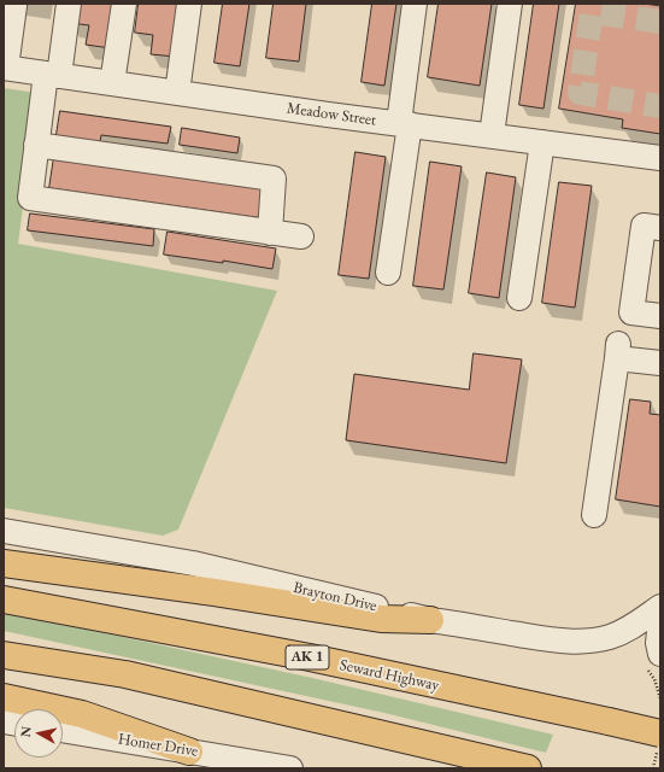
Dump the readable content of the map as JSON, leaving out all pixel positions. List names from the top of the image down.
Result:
{
  "streets": {
    "highway": ["AK 1", "Seward Highway"],
    "street": ["Meadow Street", "Brayton Drive", "Homer Drive"]
  },
  "north": "left"
}
